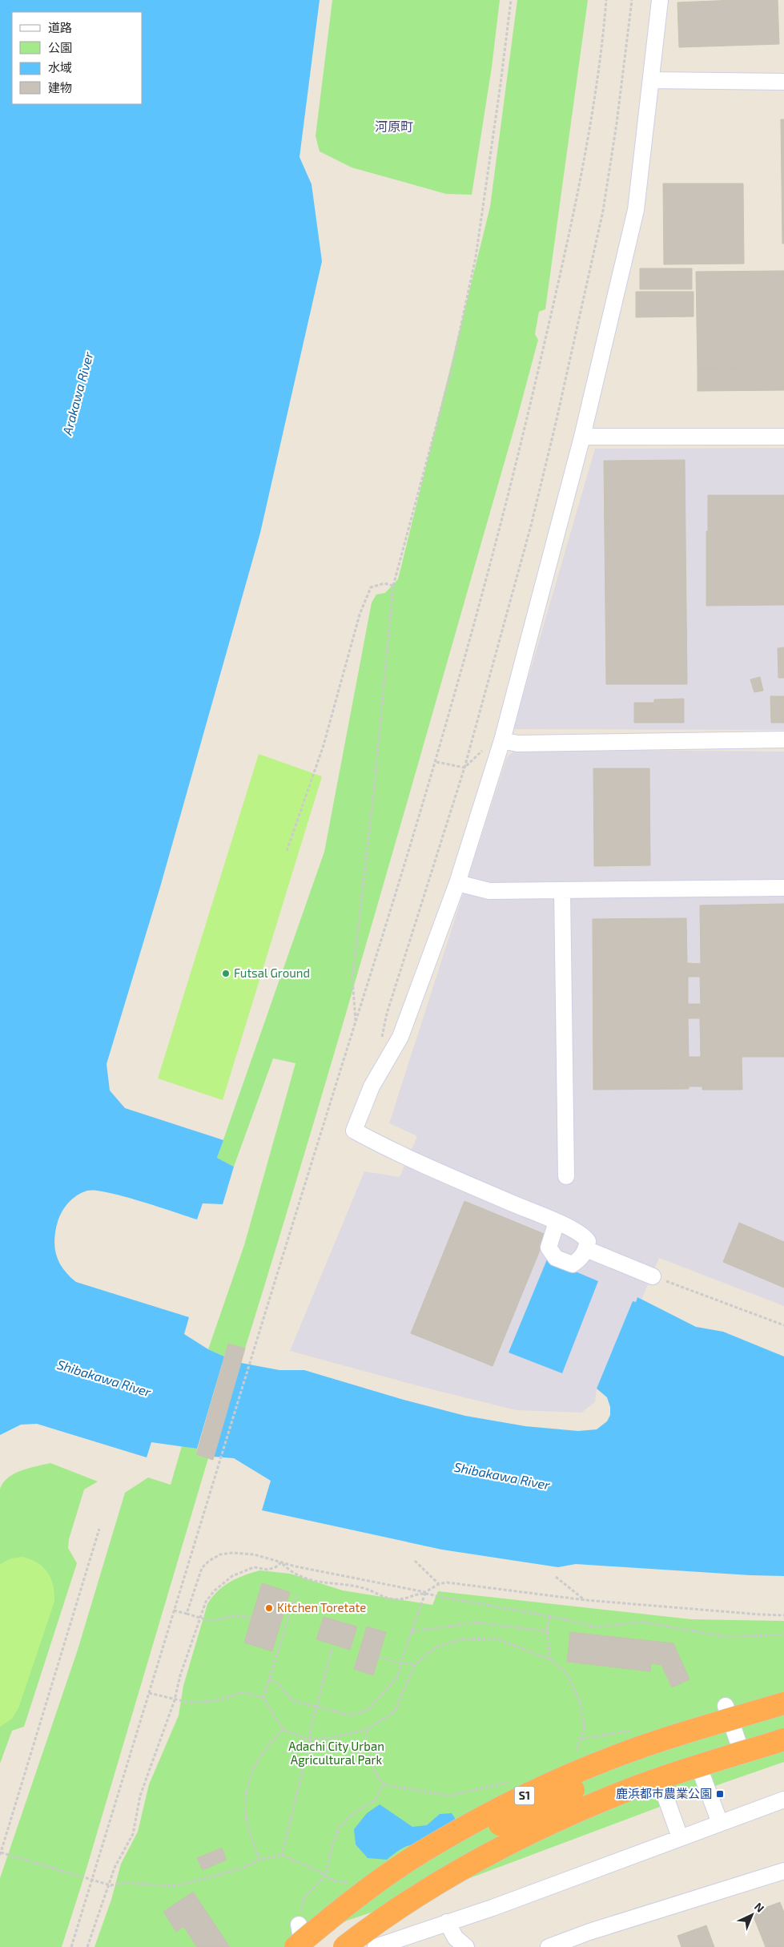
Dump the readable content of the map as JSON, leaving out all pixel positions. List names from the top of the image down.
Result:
{
  "streets": {
    "highway": ["S1"]
  },
  "districts": ["河原町"],
  "water": ["Arakawa River", "Shibakawa River"],
  "parks": ["Adachi City Urban Agricultural Park"],
  "places": {
    "other": ["Futsal Ground", "Kitchen Toretate"],
    "transit": ["鹿浜都市農業公園"]
  },
  "legend": [
    "道路",
    "公園",
    "水域",
    "建物"
  ],
  "north": "top right"
}
